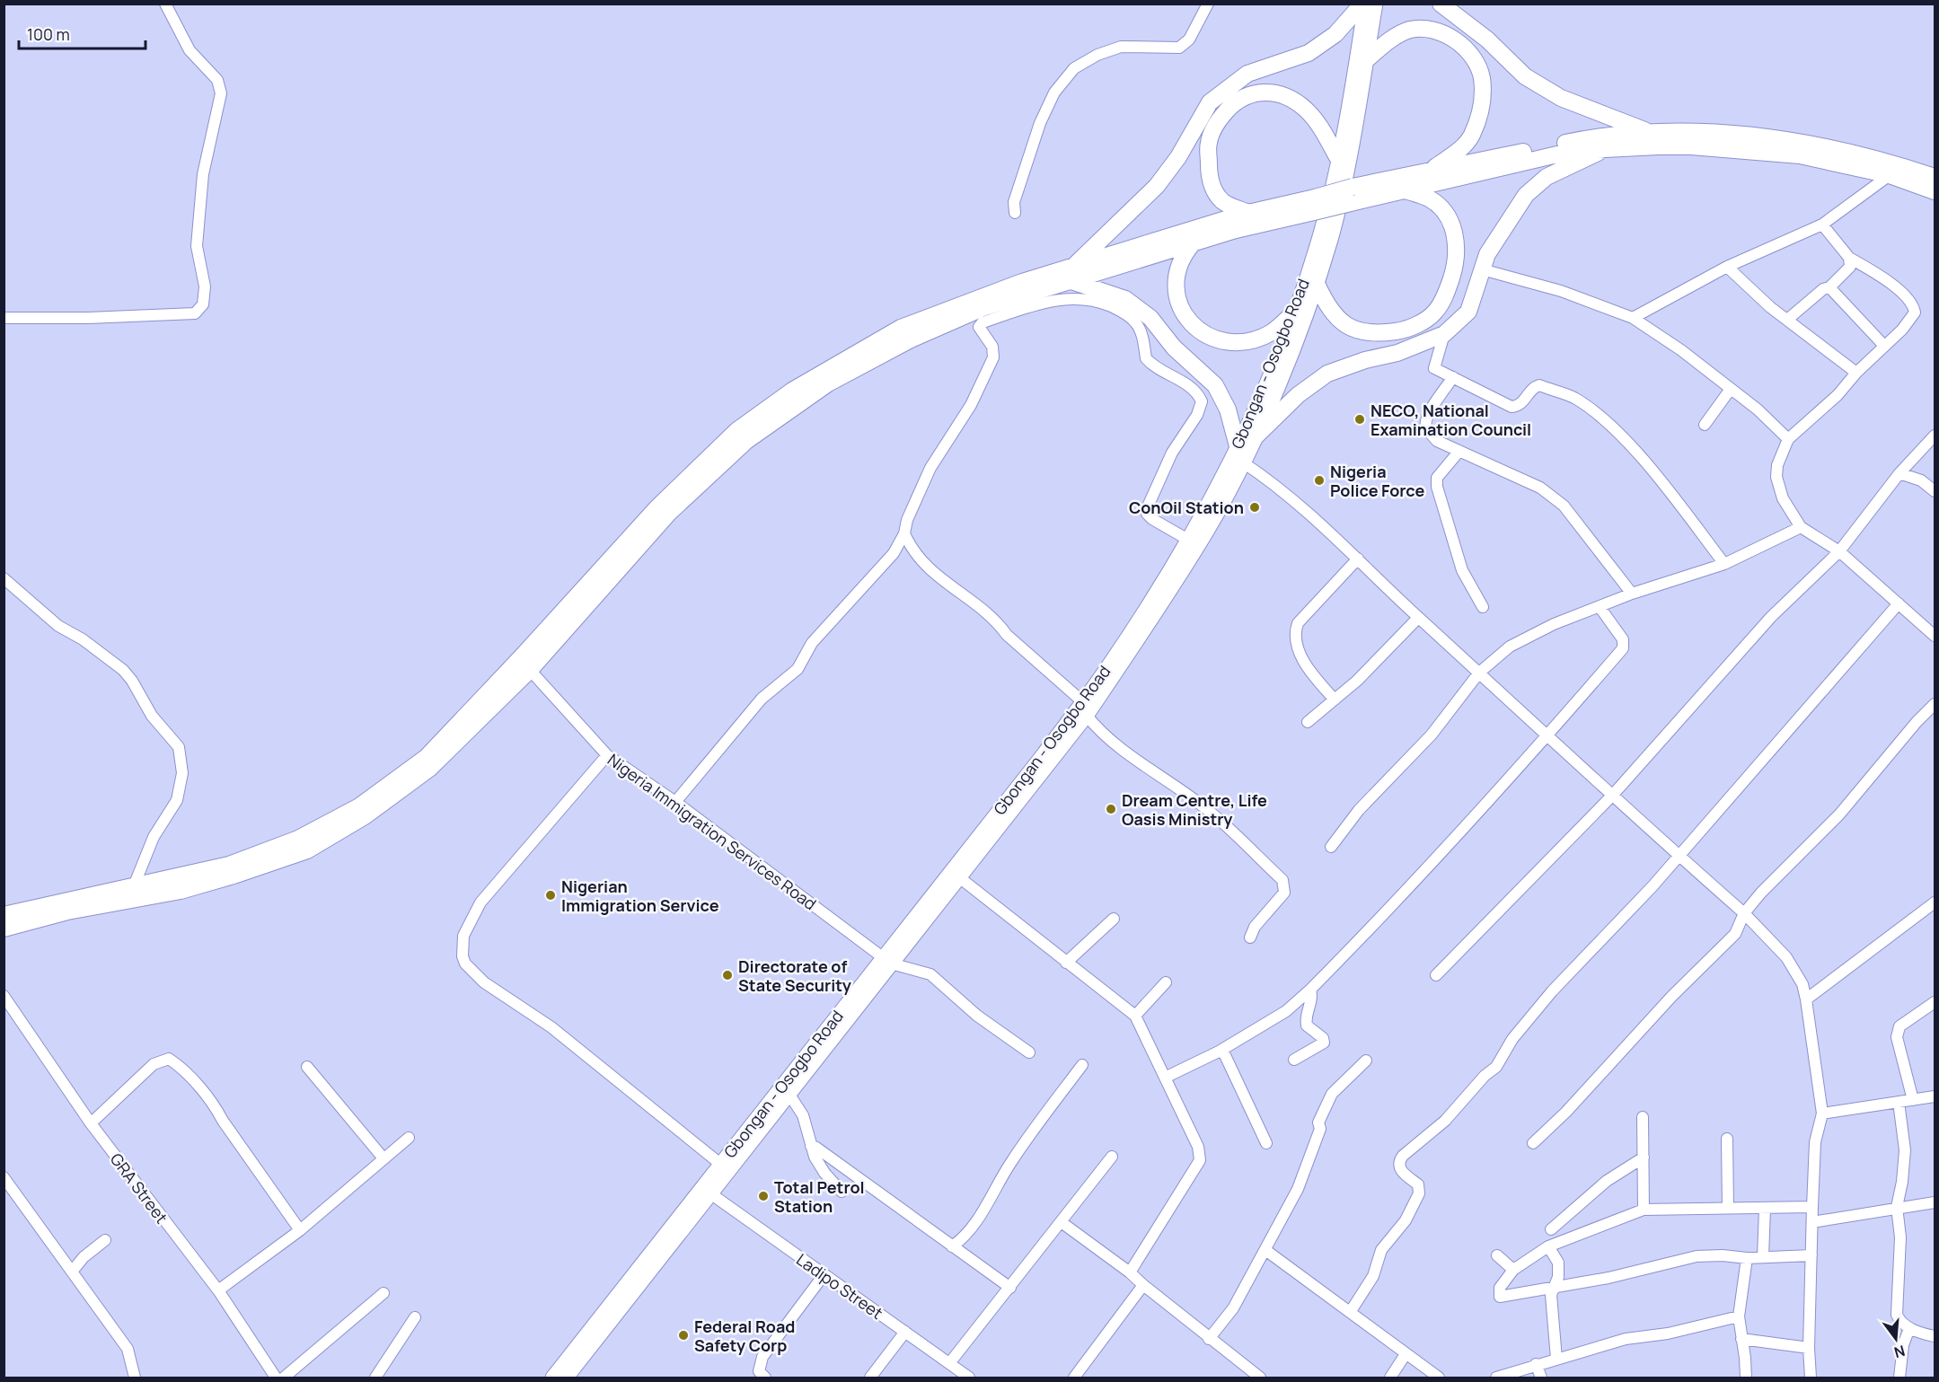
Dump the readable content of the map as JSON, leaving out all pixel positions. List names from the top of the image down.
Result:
{
  "streets": {
    "main road": ["Gbongan - Osogbo Road"],
    "street": ["Nigeria Immigration Services Road", "GRA Street", "Ladipo Street"]
  },
  "crossings": [
    ["Gbongan - Osogbo Road", "Nigeria Immigration Services Road"],
    ["Gbongan - Osogbo Road", "Ladipo Street"]
  ],
  "places": [
    "NECO, National Examination Council",
    "Nigeria Police Force",
    "ConOil Station",
    "Dream Centre, Life Oasis Ministry",
    "Nigerian Immigration Service",
    "Directorate of State Security",
    "Total Petrol Station",
    "Federal Road Safety Corp"
  ],
  "scale_bar": "100 m",
  "north": "bottom"
}
